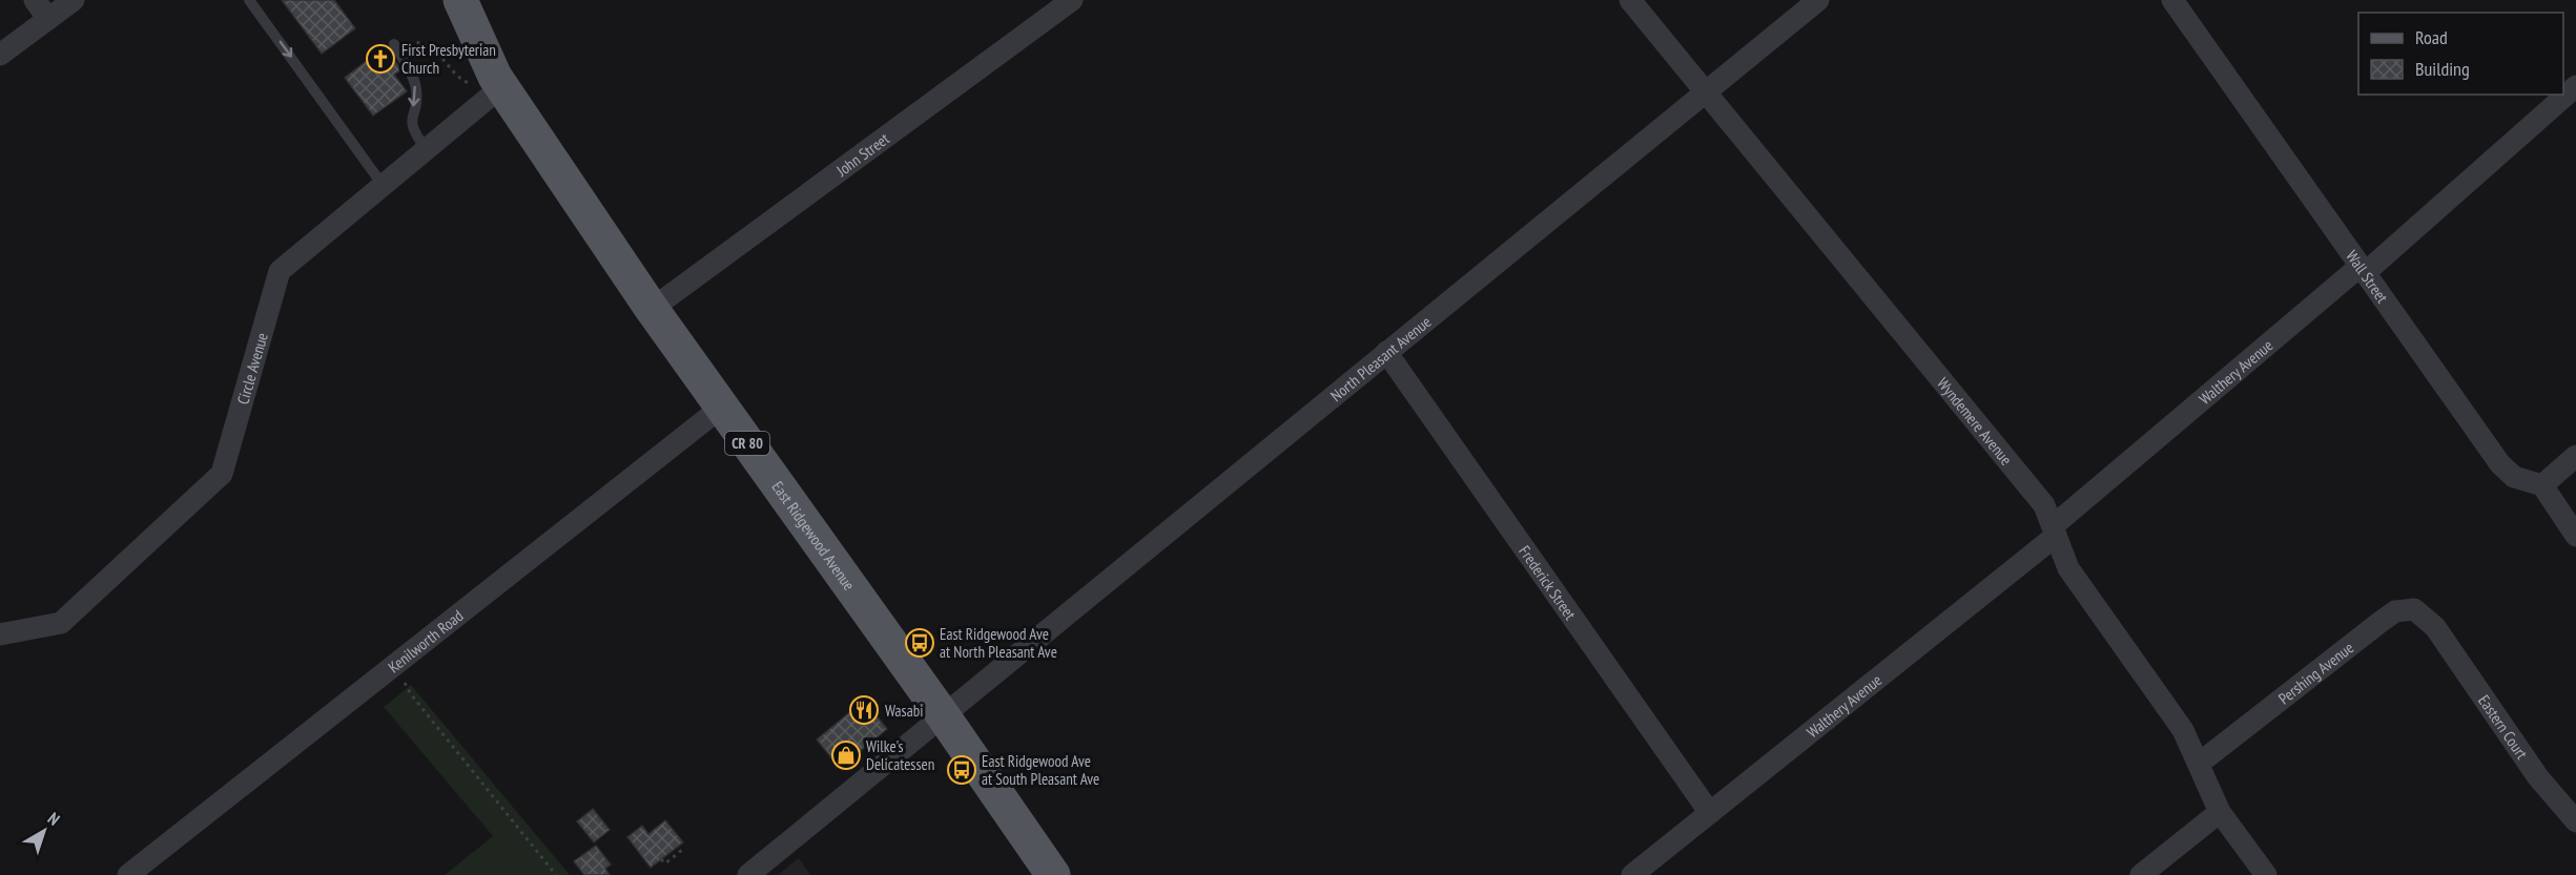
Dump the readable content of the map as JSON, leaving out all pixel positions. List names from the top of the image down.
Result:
{
  "streets": {
    "main road": ["CR 80", "East Ridgewood Avenue"],
    "street": [
      "John Street",
      "Wall Street",
      "North Pleasant Avenue",
      "Circle Avenue",
      "Walthery Avenue",
      "Wyndemere Avenue",
      "Frederick Street",
      "Kenilworth Road",
      "Pershing Avenue",
      "Eastern Court"
    ]
  },
  "crossings": [
    ["John Street", "East Ridgewood Avenue"],
    ["Wall Street", "Walthery Avenue"],
    ["North Pleasant Avenue", "Wyndemere Avenue"],
    ["North Pleasant Avenue", "East Ridgewood Avenue"],
    ["North Pleasant Avenue", "Frederick Street"],
    ["Circle Avenue", "East Ridgewood Avenue"],
    ["Walthery Avenue", "Wyndemere Avenue"],
    ["Walthery Avenue", "Frederick Street"],
    ["Wyndemere Avenue", "Pershing Avenue"],
    ["East Ridgewood Avenue", "Kenilworth Road"],
    ["Pershing Avenue", "Eastern Court"]
  ],
  "places": {
    "church": ["First Presbyterian Church"],
    "bus stop": ["East Ridgewood Ave at North Pleasant Ave", "East Ridgewood Ave at South Pleasant Ave"],
    "restaurant": ["Wasabi"],
    "shop": ["Wilke's Delicatessen"]
  },
  "legend": ["Road", "Building"],
  "north": "top right"
}
